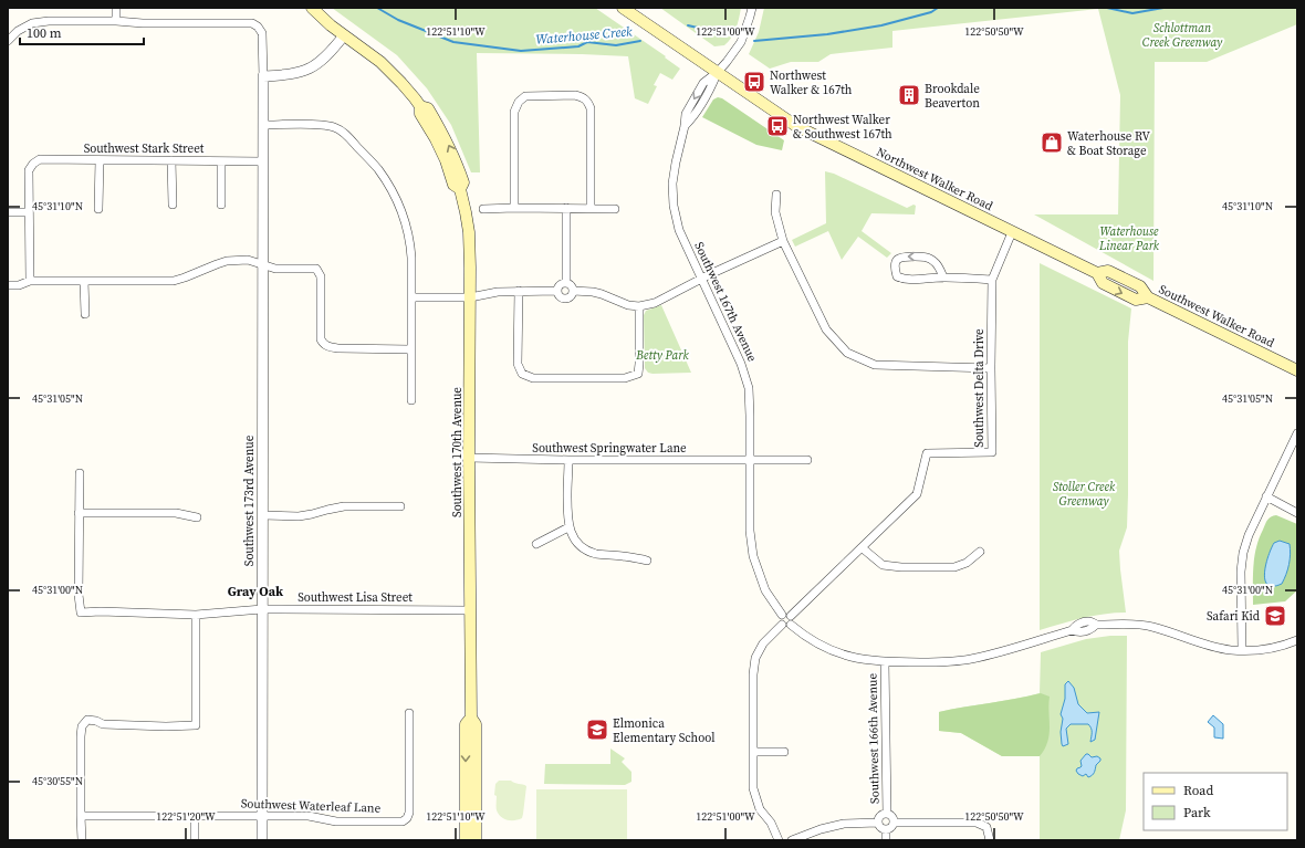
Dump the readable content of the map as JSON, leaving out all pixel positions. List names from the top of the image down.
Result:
{
  "streets": {
    "main road": ["Northwest Walker Road", "Southwest Walker Road", "Southwest 170th Avenue"],
    "street": [
      "Southwest Stark Street",
      "Southwest 167th Avenue",
      "Southwest Delta Drive",
      "Southwest Springwater Lane",
      "Southwest 173rd Avenue",
      "Southwest Lisa Street",
      "Southwest 166th Avenue",
      "Southwest Waterleaf Lane"
    ]
  },
  "crossings": [
    ["Southwest Stark Street", "Southwest 173rd Avenue"],
    ["Northwest Walker Road", "Southwest 167th Avenue"],
    ["Northwest Walker Road", "Southwest Walker Road"],
    ["Northwest Walker Road", "Southwest Delta Drive"],
    ["Southwest 167th Avenue", "Southwest Delta Drive"],
    ["Southwest 167th Avenue", "Southwest Springwater Lane"],
    ["Southwest Walker Road", "Southwest Delta Drive"],
    ["Southwest Springwater Lane", "Southwest 170th Avenue"],
    ["Southwest 170th Avenue", "Southwest Lisa Street"],
    ["Southwest 173rd Avenue", "Southwest Lisa Street"],
    ["Southwest 173rd Avenue", "Southwest Waterleaf Lane"]
  ],
  "districts": ["Gray Oak"],
  "water": ["Waterhouse Creek"],
  "parks": [
    "Schlottman Creek Greenway",
    "Waterhouse Linear Park",
    "Betty Park",
    "Stoller Creek Greenway"
  ],
  "places": {
    "bus stop": ["Northwest Walker & 167th", "Northwest Walker & Southwest 167th"],
    "building": ["Brookdale Beaverton"],
    "shop": ["Waterhouse RV & Boat Storage"],
    "school or university": ["Safari Kid", "Elmonica Elementary School"]
  },
  "legend": ["Road", "Park"],
  "scale_bar": "100 m",
  "coordinates": [
    "122°51'10\"W",
    "122°51'00\"W",
    "122°50'50\"W",
    "45°31'10\"N",
    "45°31'05\"N",
    "45°31'00\"N",
    "45°30'55\"N",
    "122°51'20\"W"
  ]
}
